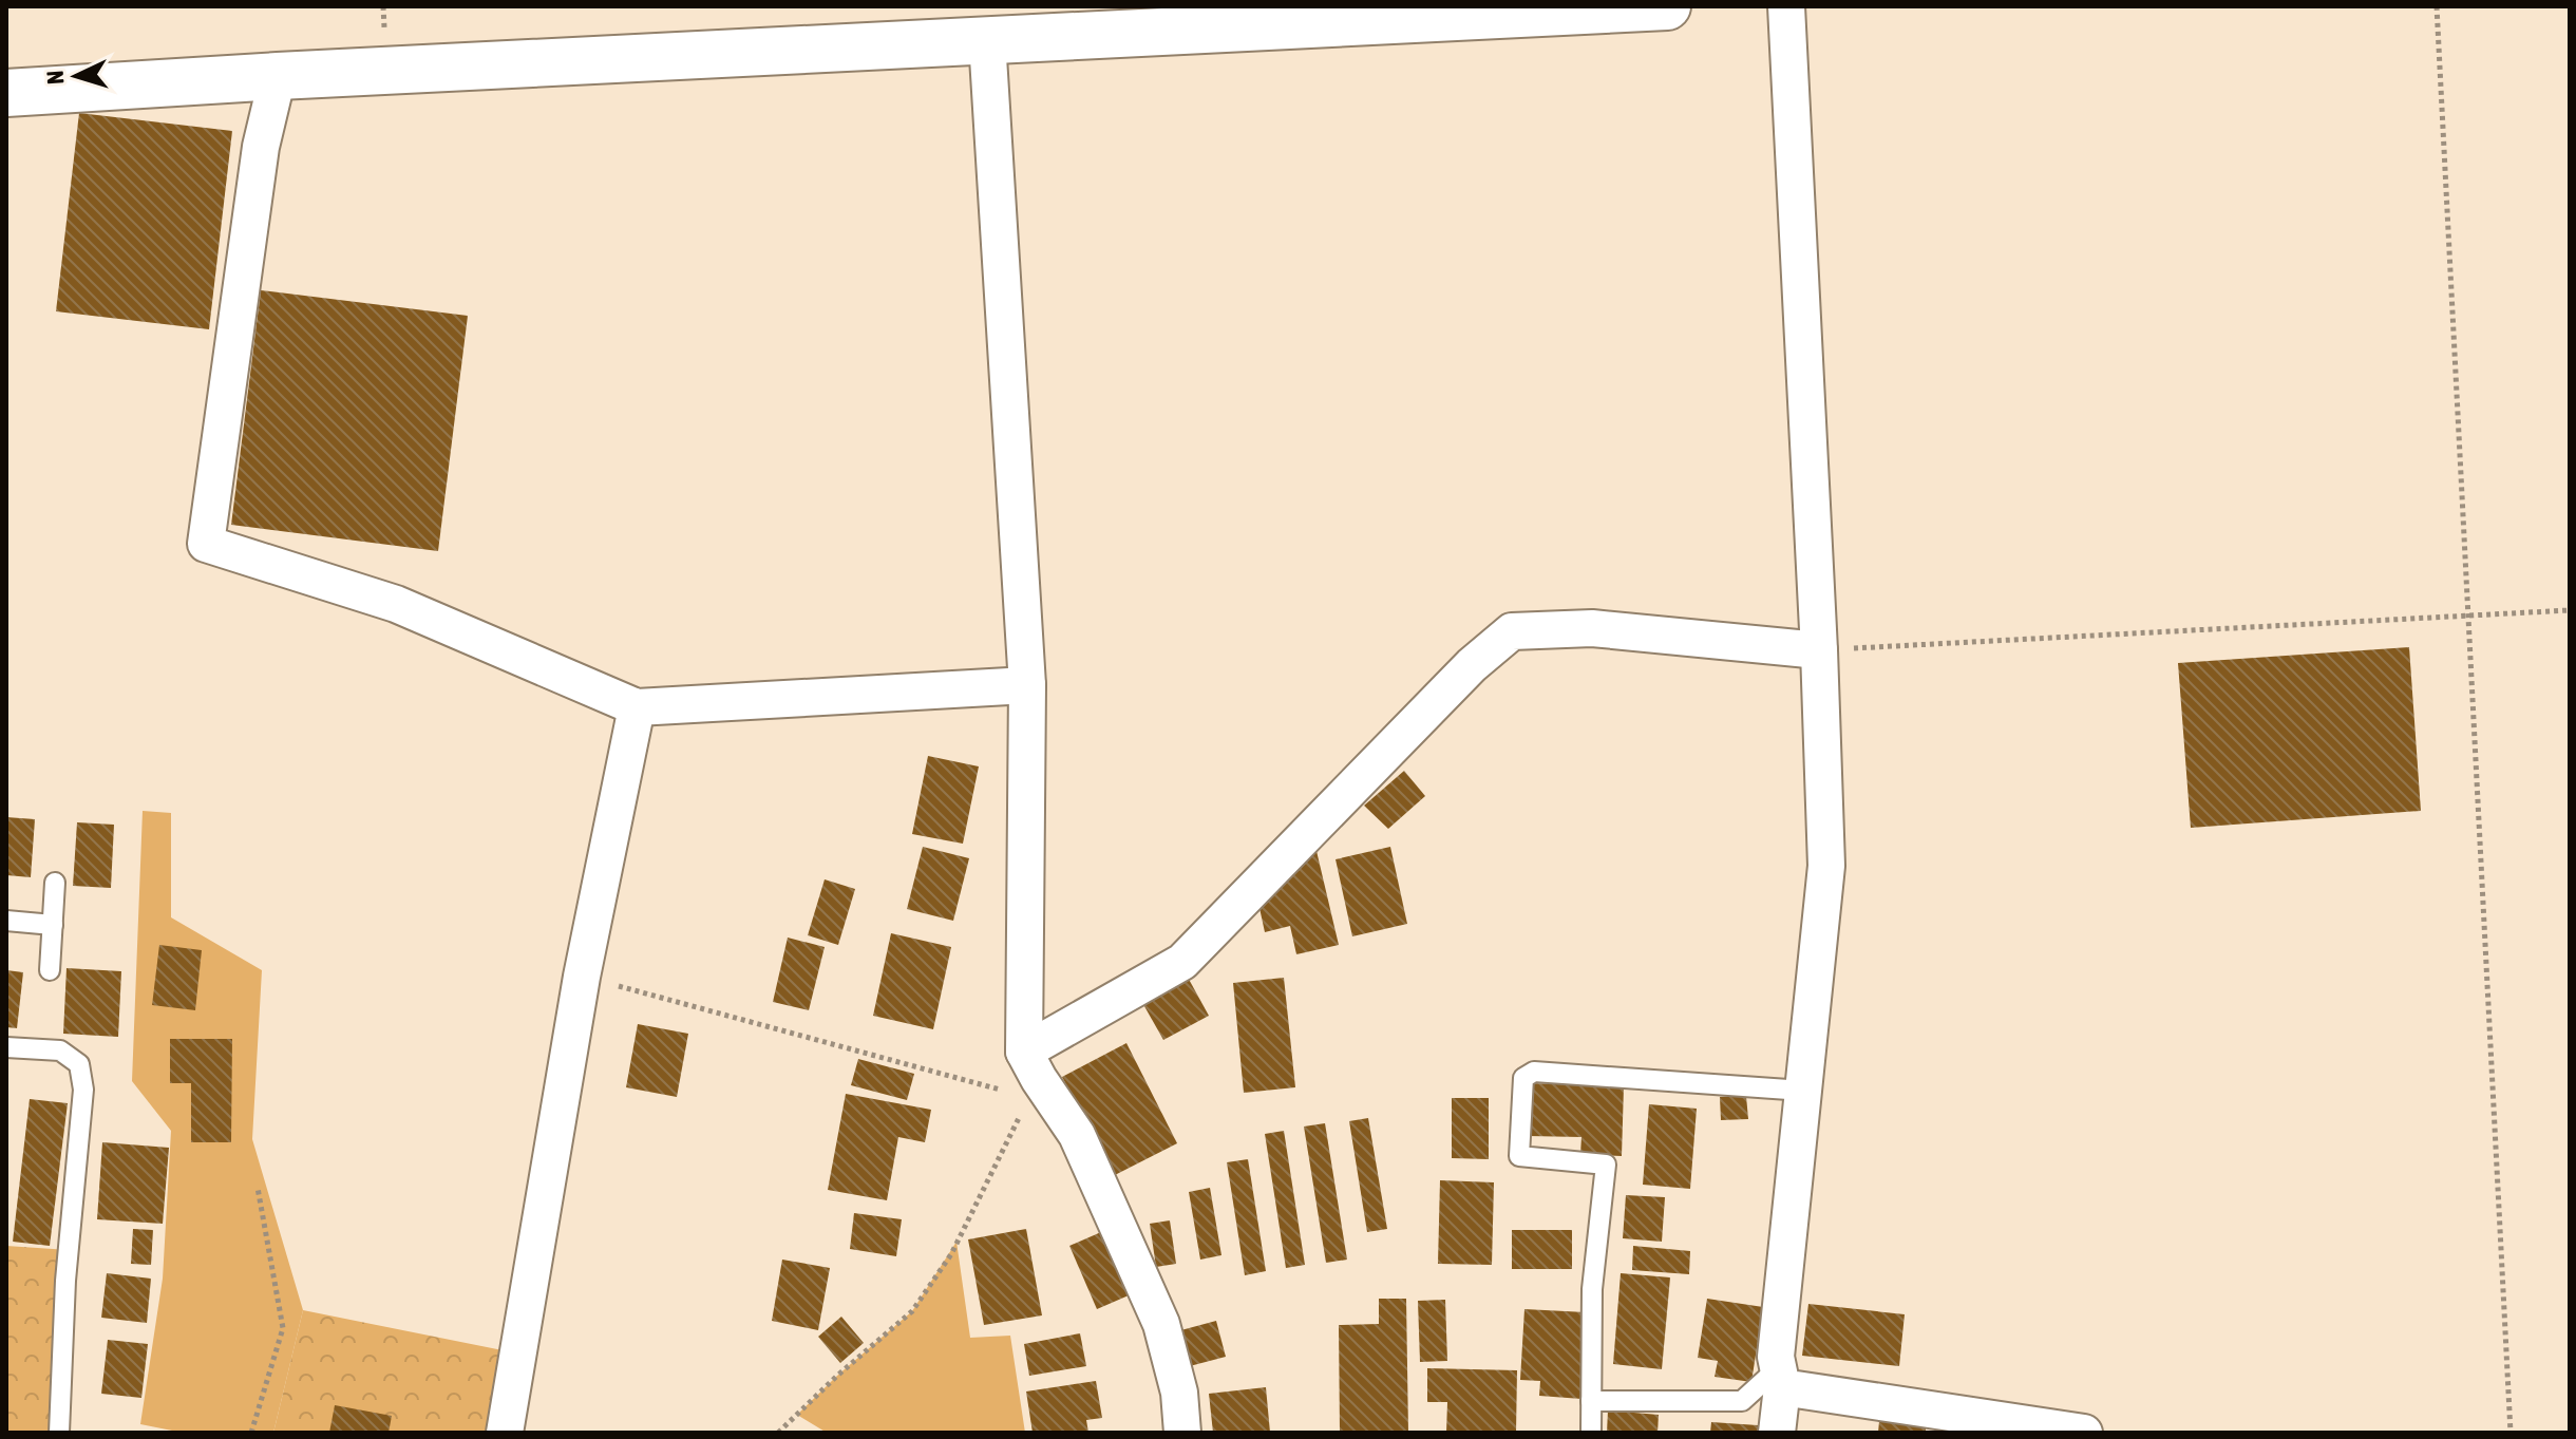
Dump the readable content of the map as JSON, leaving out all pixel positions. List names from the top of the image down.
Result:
{
  "north": "left"
}
